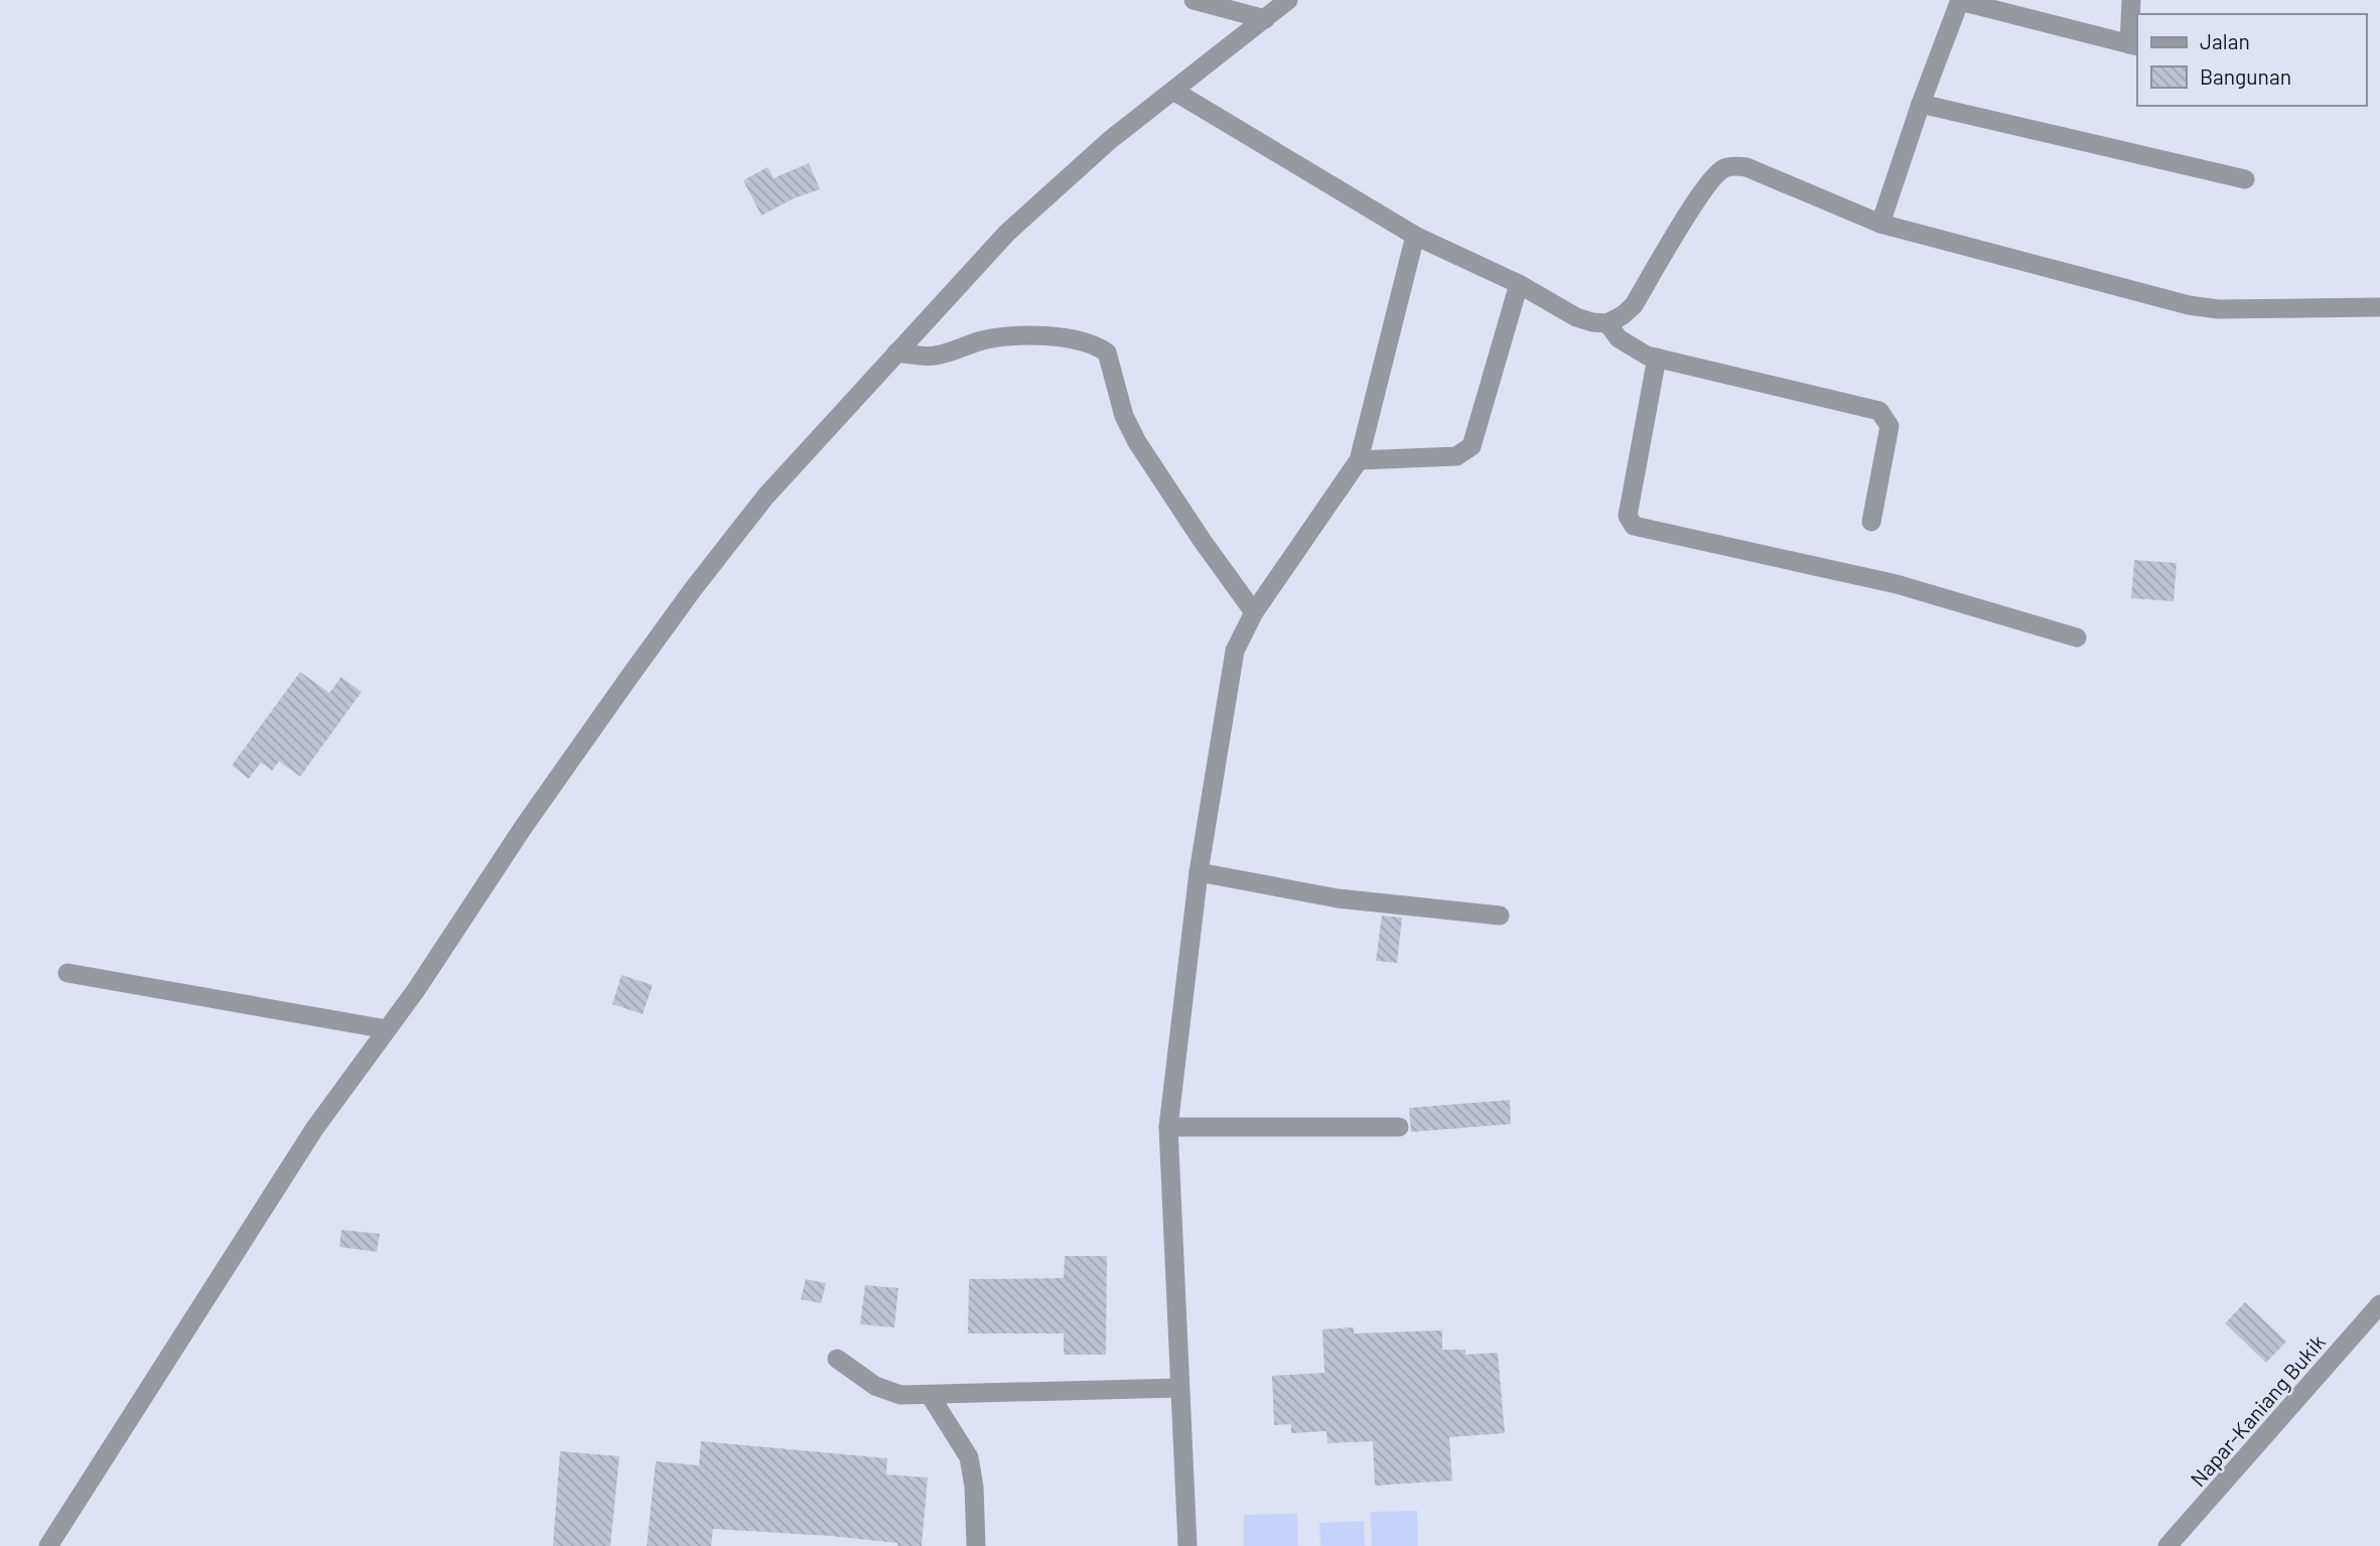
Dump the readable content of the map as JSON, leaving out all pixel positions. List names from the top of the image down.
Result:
{
  "streets": {
    "street": ["Napar-Kaniang Bukik"]
  },
  "legend": ["Jalan", "Bangunan"]
}
